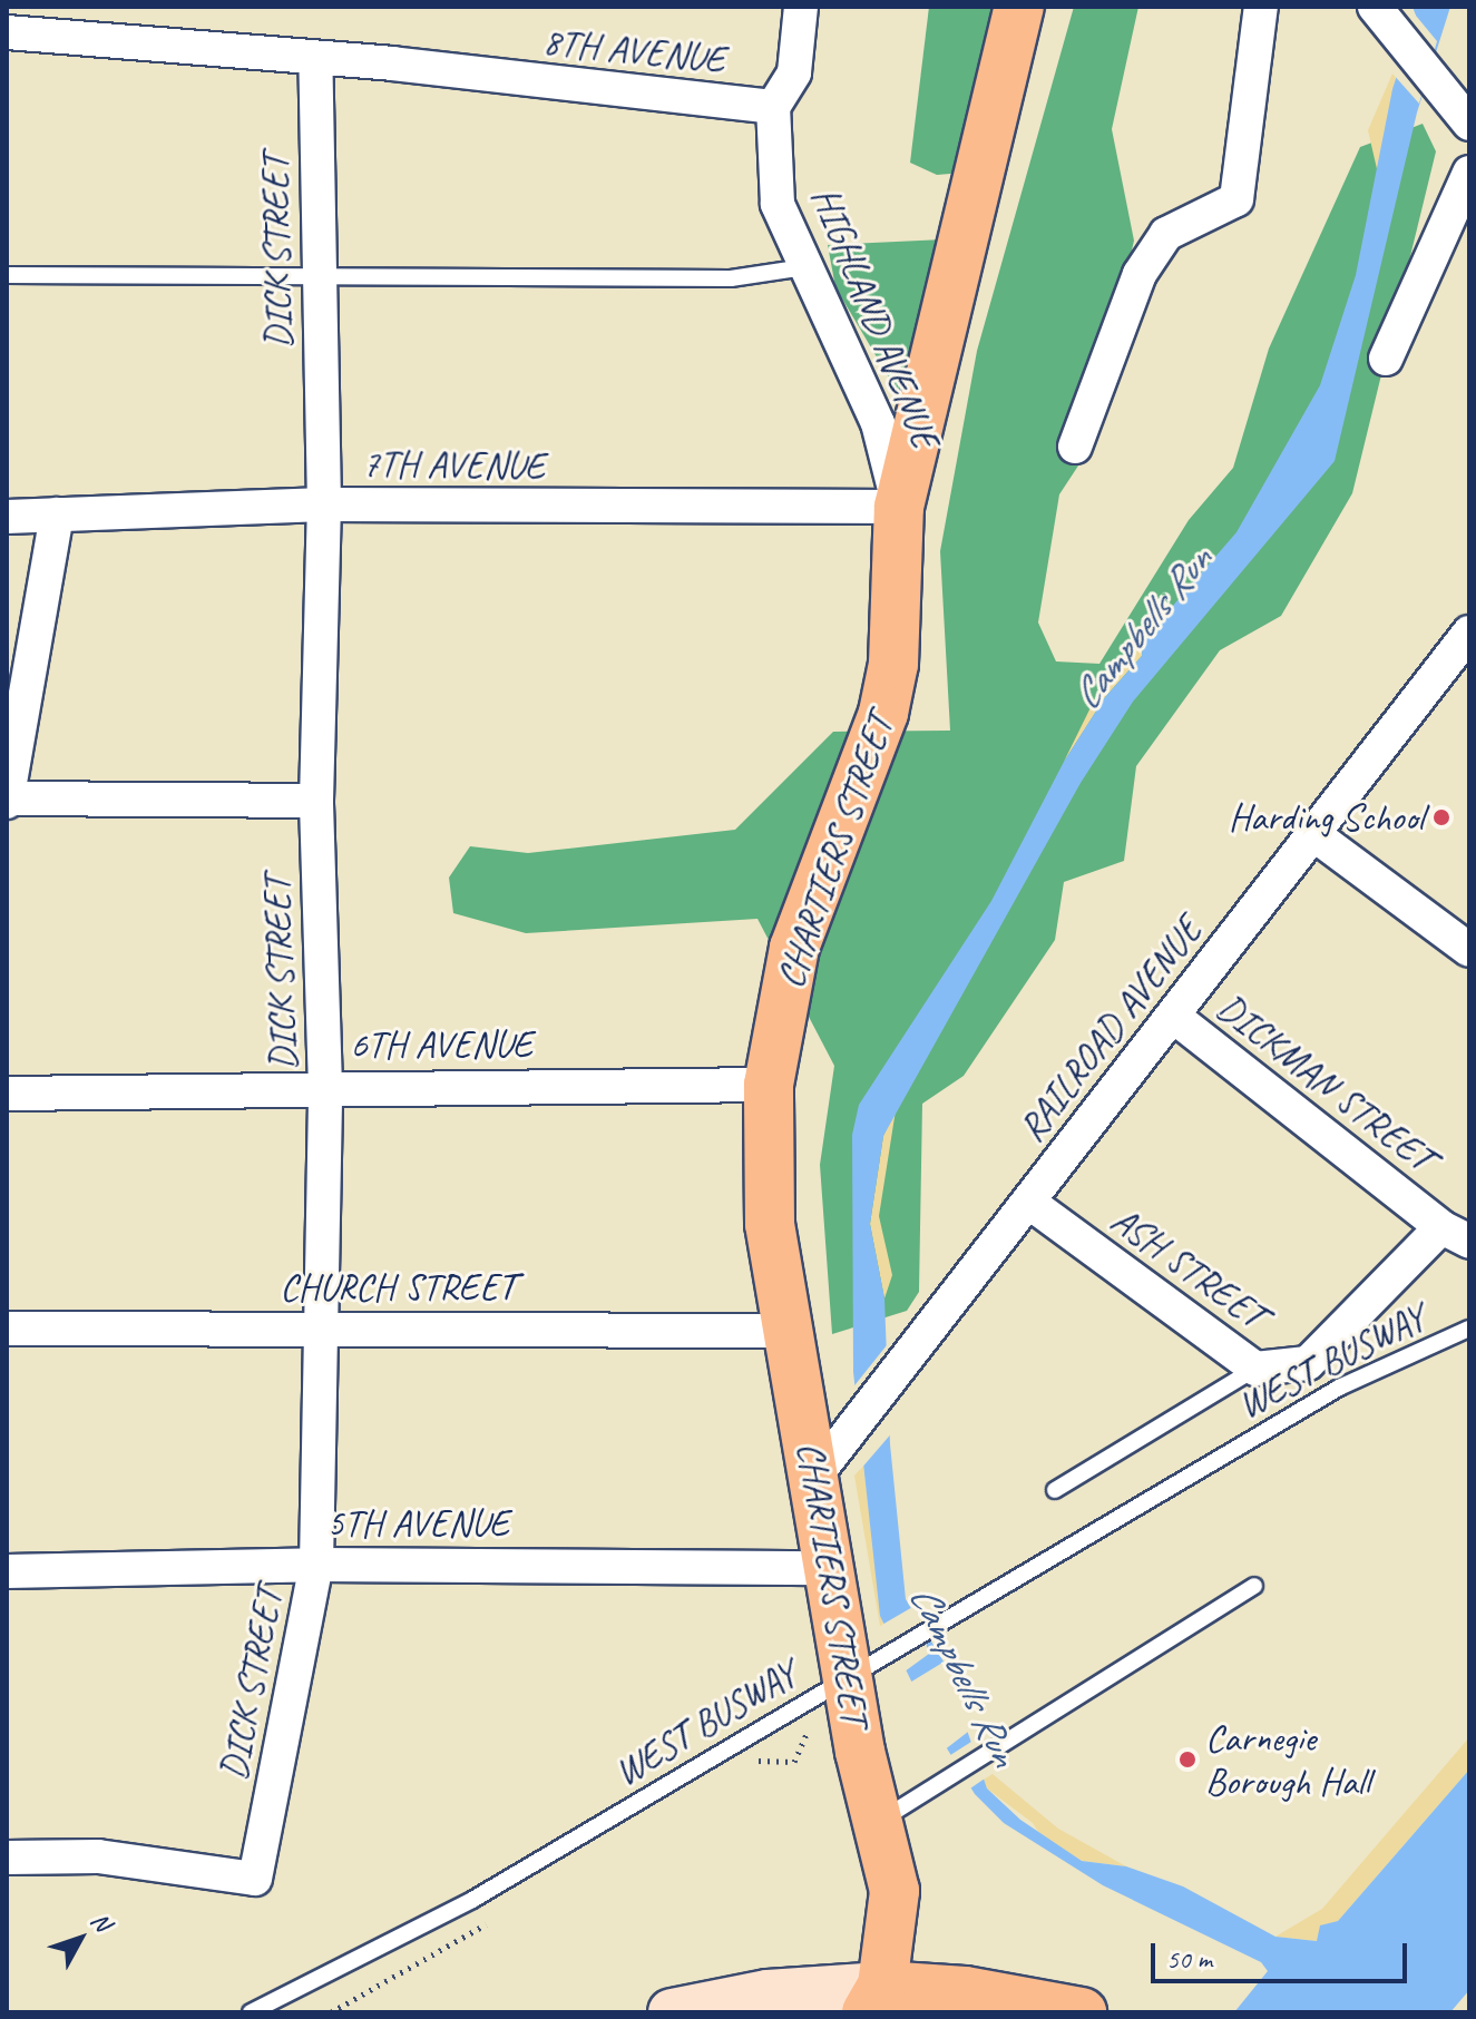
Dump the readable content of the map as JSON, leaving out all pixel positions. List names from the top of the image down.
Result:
{
  "streets": {
    "main road": ["CHARTIERS STREET"],
    "street": [
      "8TH AVENUE",
      "DICK STREET",
      "HIGHLAND AVENUE",
      "7TH AVENUE",
      "RAILROAD AVENUE",
      "6TH AVENUE",
      "DICKMAN STREET",
      "ASH STREET",
      "CHURCH STREET",
      "5TH AVENUE"
    ],
    "lane": ["WEST BUSWAY"]
  },
  "crossings": [
    ["8TH AVENUE", "DICK STREET"],
    ["8TH AVENUE", "HIGHLAND AVENUE"],
    ["DICK STREET", "7TH AVENUE"],
    ["DICK STREET", "6TH AVENUE"],
    ["DICK STREET", "CHURCH STREET"],
    ["DICK STREET", "5TH AVENUE"],
    ["HIGHLAND AVENUE", "7TH AVENUE"],
    ["HIGHLAND AVENUE", "CHARTIERS STREET"],
    ["7TH AVENUE", "CHARTIERS STREET"],
    ["CHARTIERS STREET", "RAILROAD AVENUE"],
    ["CHARTIERS STREET", "6TH AVENUE"],
    ["CHARTIERS STREET", "CHURCH STREET"],
    ["CHARTIERS STREET", "WEST BUSWAY"],
    ["CHARTIERS STREET", "5TH AVENUE"],
    ["RAILROAD AVENUE", "DICKMAN STREET"],
    ["RAILROAD AVENUE", "ASH STREET"],
    ["DICKMAN STREET", "ASH STREET"]
  ],
  "water": ["Campbells Run"],
  "places": ["Harding School", "Carnegie Borough Hall"],
  "scale_bar": "50 m",
  "north": "top right"
}
